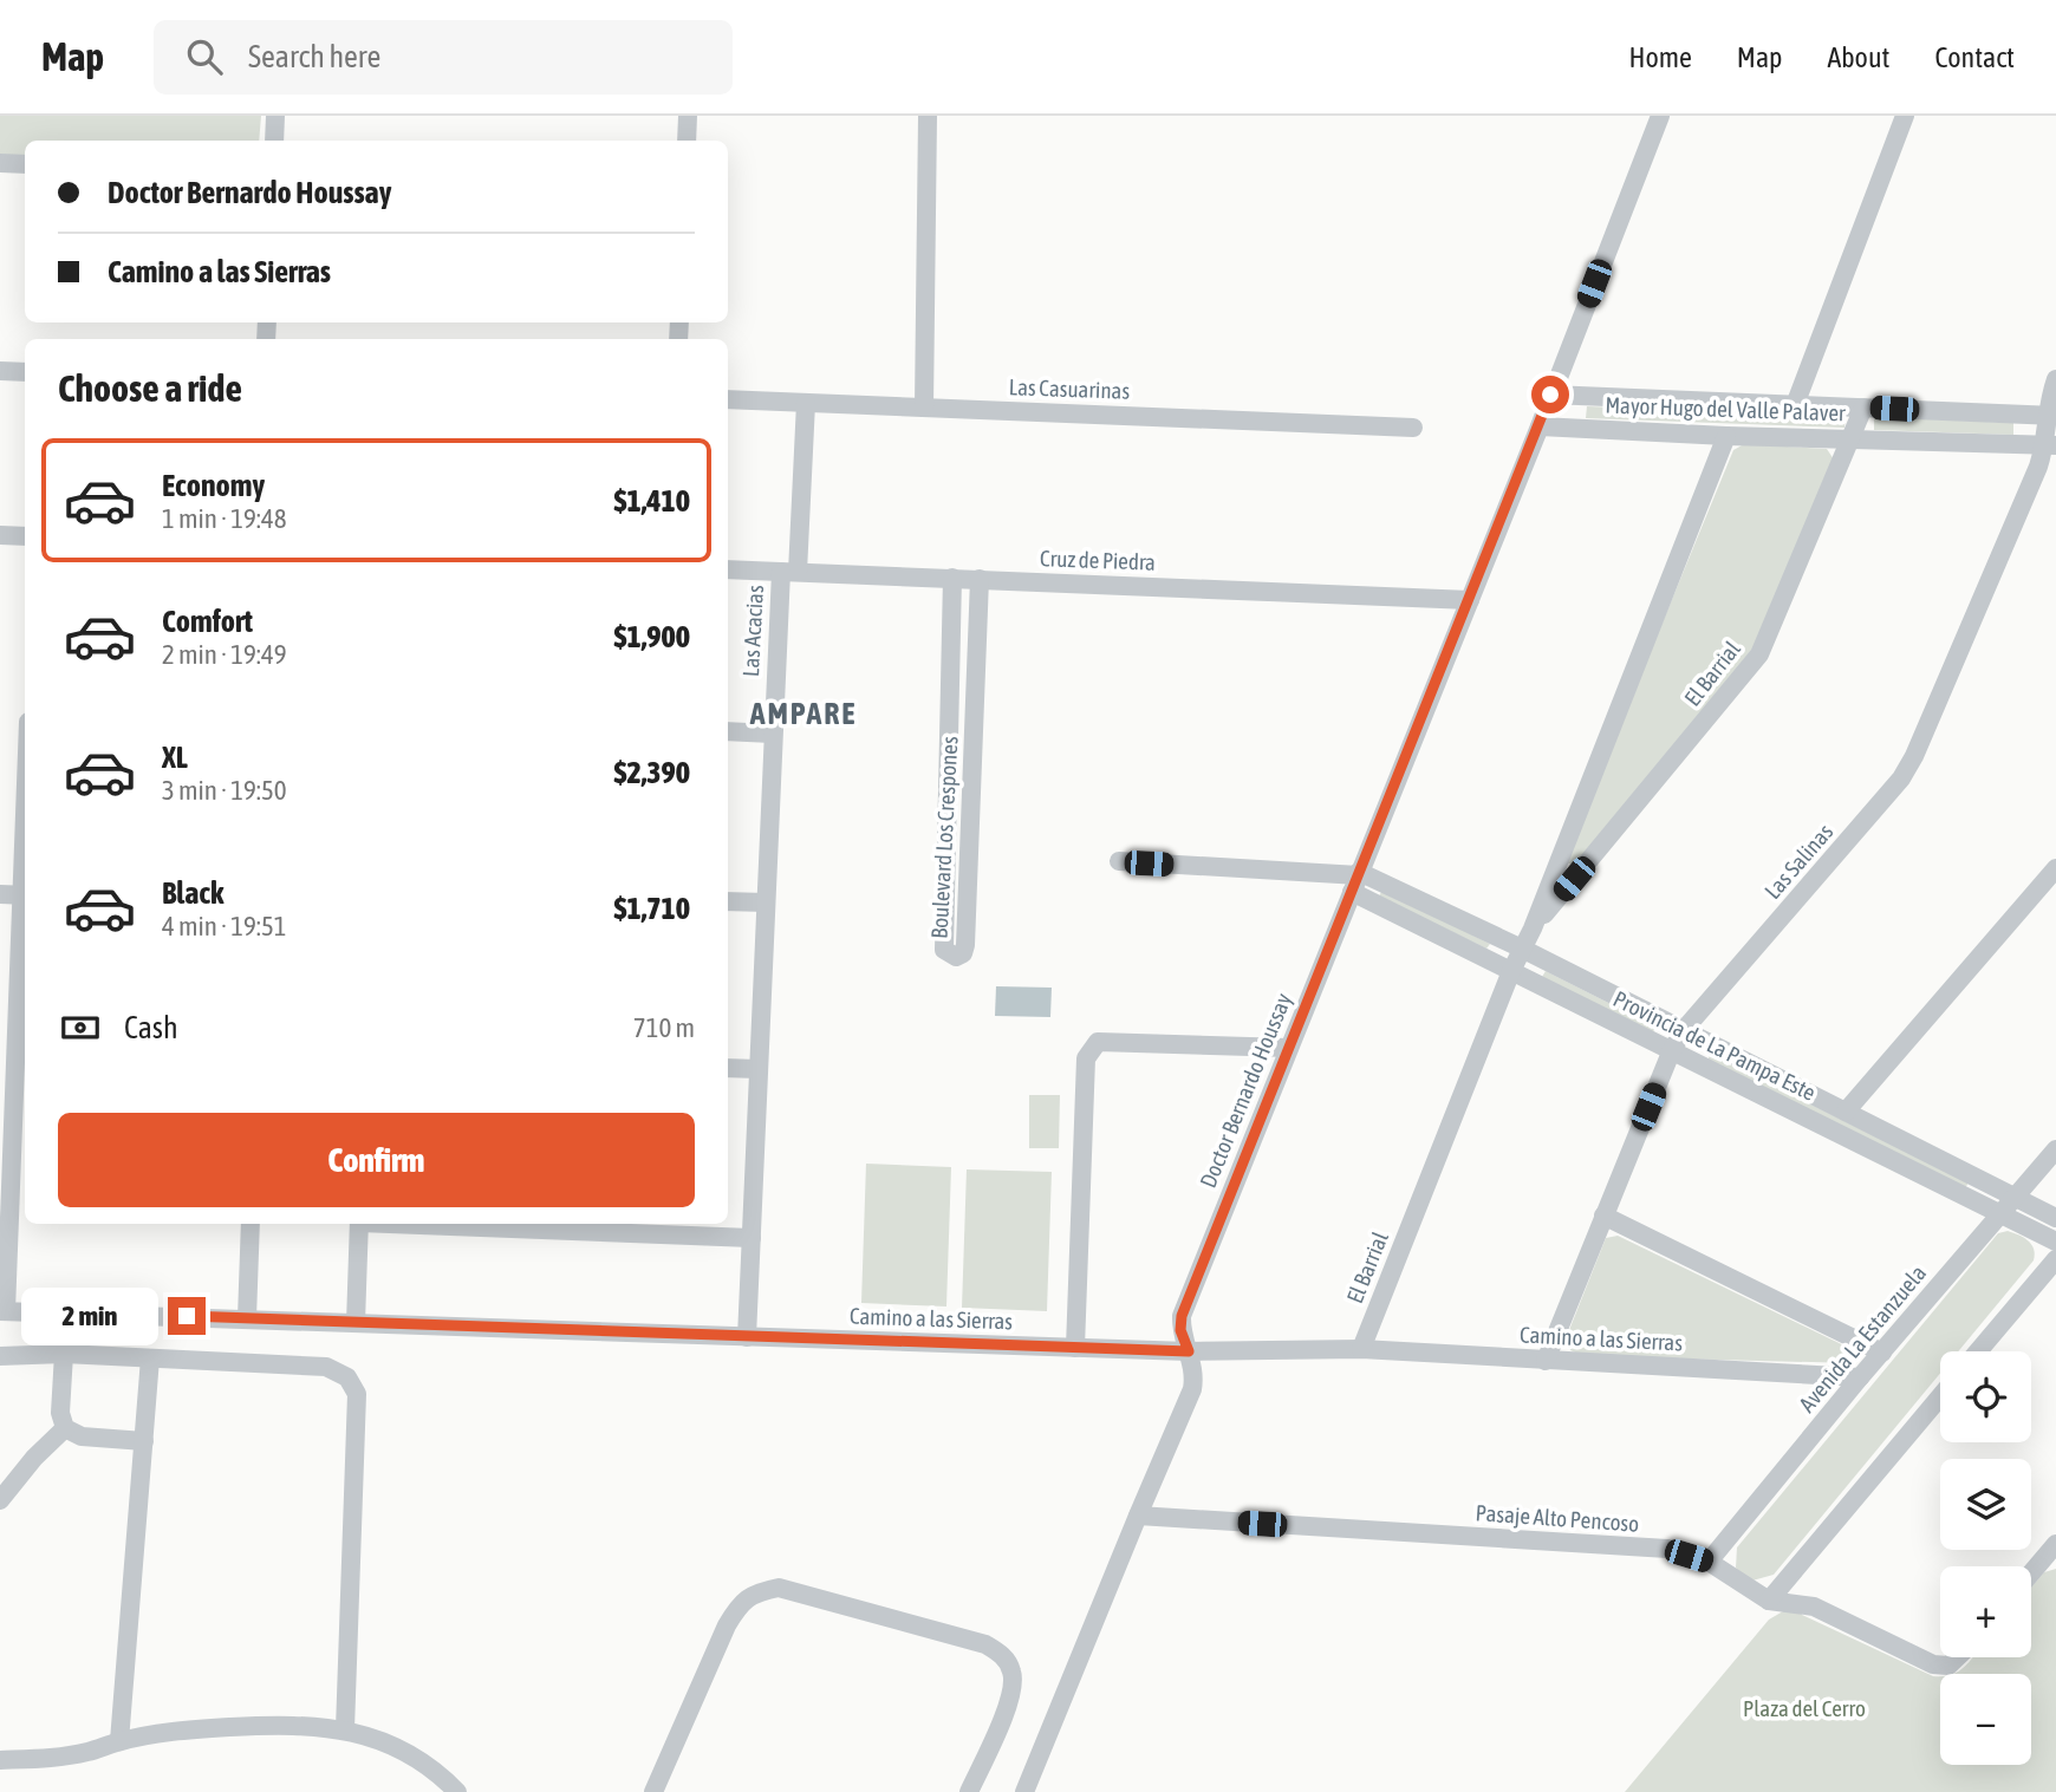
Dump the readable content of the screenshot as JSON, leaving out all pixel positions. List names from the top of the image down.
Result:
{
  "streets": {
    "street": [
      "Las Casuarinas",
      "Mayor Hugo del Valle Palaver",
      "Cruz de Piedra",
      "Las Acacias",
      "El Barrial",
      "Boulevard Los Crespones",
      "Las Salinas",
      "Provincia de La Pampa Este",
      "Doctor Bernardo Houssay",
      "Camino a las Sierras",
      "Avenida La Estanzuela",
      "Pasaje Alto Pencoso"
    ]
  },
  "crossings": [
    ["Las Casuarinas", "Las Acacias"],
    ["Mayor Hugo del Valle Palaver", "El Barrial"],
    ["Mayor Hugo del Valle Palaver", "Las Salinas"],
    ["Mayor Hugo del Valle Palaver", "Doctor Bernardo Houssay"],
    ["Cruz de Piedra", "Las Acacias"],
    ["Cruz de Piedra", "Boulevard Los Crespones"],
    ["Cruz de Piedra", "Doctor Bernardo Houssay"],
    ["Las Acacias", "Camino a las Sierras"],
    ["El Barrial", "Provincia de La Pampa Este"],
    ["El Barrial", "Camino a las Sierras"],
    ["Las Salinas", "Provincia de La Pampa Este"],
    ["Las Salinas", "Camino a las Sierras"],
    ["Provincia de La Pampa Este", "Doctor Bernardo Houssay"],
    ["Provincia de La Pampa Este", "Avenida La Estanzuela"],
    ["Doctor Bernardo Houssay", "Camino a las Sierras"],
    ["Doctor Bernardo Houssay", "Pasaje Alto Pencoso"],
    ["Camino a las Sierras", "Avenida La Estanzuela"],
    ["Avenida La Estanzuela", "Pasaje Alto Pencoso"]
  ],
  "districts": ["AMPARE"],
  "parks": ["Plaza del Cerro"],
  "page": {
    "header": "Map",
    "search": "Search here",
    "nav": [
      "Home",
      "Map",
      "About",
      "Contact"
    ],
    "banner": ["Doctor Bernardo Houssay", "Camino a las Sierras"],
    "heading": "Choose a ride",
    "list": [
      {
        "name": "Economy",
        "note": "1 min · 19:48",
        "value": "$1,410"
      },
      {
        "name": "Comfort",
        "note": "2 min · 19:49",
        "value": "$1,900"
      },
      {
        "name": "XL",
        "note": "3 min · 19:50",
        "value": "$2,390"
      },
      {
        "name": "Black",
        "note": "4 min · 19:51",
        "value": "$1,710"
      }
    ],
    "pay": ["Cash", "710 m"],
    "buttons": "Confirm",
    "bubble": "2 min",
    "map_buttons": ["+", "−"]
  }
}
